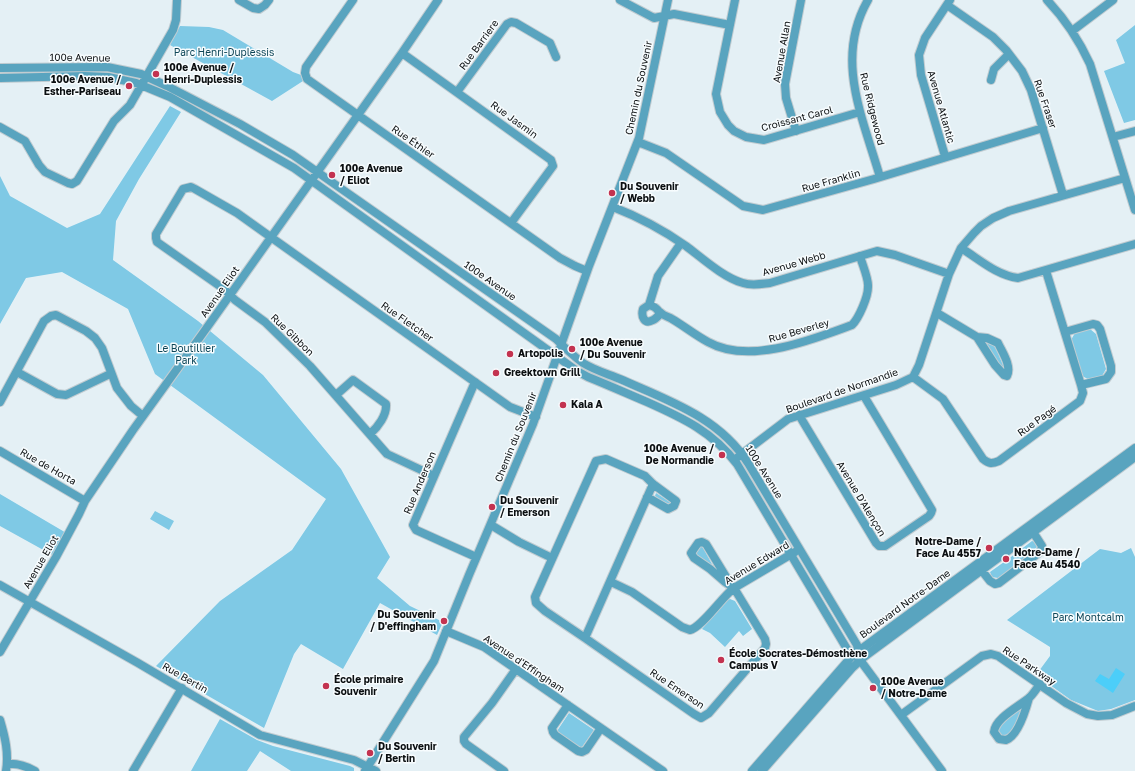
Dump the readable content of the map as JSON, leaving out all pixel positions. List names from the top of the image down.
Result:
{
  "streets": {
    "street": [
      "Rue Barriere",
      "Avenue Allan",
      "100e Avenue",
      "Chemin du Souvenir",
      "Rue Fraser",
      "Avenue Atlantic",
      "Rue Ridgewood",
      "Croissant Carol",
      "Rue Jasmin",
      "Rue Éthier",
      "Rue Franklin",
      "Avenue Webb",
      "Avenue Eliot",
      "Rue Fletcher",
      "Rue Beverley",
      "Rue Gibbon",
      "Boulevard de Normandie",
      "Rue Pagé",
      "Rue de Horta",
      "Rue Anderson",
      "Avenue D'Alençon",
      "Avenue Edward",
      "Boulevard Notre-Dame",
      "Avenue d'Effingham",
      "Rue Parkway",
      "Rue Bertin",
      "Rue Emerson"
    ]
  },
  "crossings": [
    ["Rue Barriere", "Rue Jasmin"],
    ["Avenue Allan", "Croissant Carol"],
    ["100e Avenue", "Chemin du Souvenir"],
    ["100e Avenue", "Avenue Eliot"],
    ["100e Avenue", "Boulevard de Normandie"],
    ["100e Avenue", "Avenue Edward"],
    ["100e Avenue", "Boulevard Notre-Dame"],
    ["100e Avenue", "Rue Parkway"],
    ["Chemin du Souvenir", "Rue Éthier"],
    ["Chemin du Souvenir", "Rue Franklin"],
    ["Chemin du Souvenir", "Avenue Webb"],
    ["Chemin du Souvenir", "Rue Fletcher"],
    ["Chemin du Souvenir", "Rue Anderson"],
    ["Chemin du Souvenir", "Avenue d'Effingham"],
    ["Chemin du Souvenir", "Rue Bertin"],
    ["Rue Fraser", "Avenue Atlantic"],
    ["Rue Fraser", "Rue Franklin"],
    ["Rue Fraser", "Boulevard de Normandie"],
    ["Avenue Atlantic", "Rue Franklin"],
    ["Rue Ridgewood", "Croissant Carol"],
    ["Rue Ridgewood", "Rue Franklin"],
    ["Rue Jasmin", "Rue Éthier"],
    ["Rue Jasmin", "Avenue Eliot"],
    ["Rue Éthier", "Avenue Eliot"],
    ["Avenue Webb", "Rue Beverley"],
    ["Avenue Webb", "Boulevard de Normandie"],
    ["Avenue Eliot", "Rue Fletcher"],
    ["Avenue Eliot", "Rue Gibbon"],
    ["Avenue Eliot", "Rue de Horta"],
    ["Avenue Eliot", "Rue Bertin"],
    ["Rue Fletcher", "Rue Gibbon"],
    ["Rue Fletcher", "Rue Anderson"],
    ["Rue Gibbon", "Rue Anderson"],
    ["Boulevard de Normandie", "Rue Pagé"],
    ["Boulevard de Normandie", "Avenue D'Alençon"],
    ["Avenue Edward", "Rue Emerson"]
  ],
  "parks": ["Parc Henri-Duplessis", "Le Boutillier Park", "Parc Montcalm"],
  "places": [
    "100e Avenue / Henri-Duplessis",
    "100e Avenue / Esther-Pariseau",
    "100e Avenue / Eliot",
    "Du Souvenir / Webb",
    "100e Avenue / Du Souvenir",
    "Artopolis",
    "Greektown Grill",
    "Kala A",
    "100e Avenue / De Normandie",
    "Du Souvenir / Emerson",
    "Notre-Dame / Face Au 4557",
    "Notre-Dame / Face Au 4540",
    "Du Souvenir / D'effingham",
    "École Socrates-Démosthène Campus V",
    "École primaire Souvenir",
    "100e Avenue / Notre-Dame",
    "Du Souvenir / Bertin"
  ]
}
